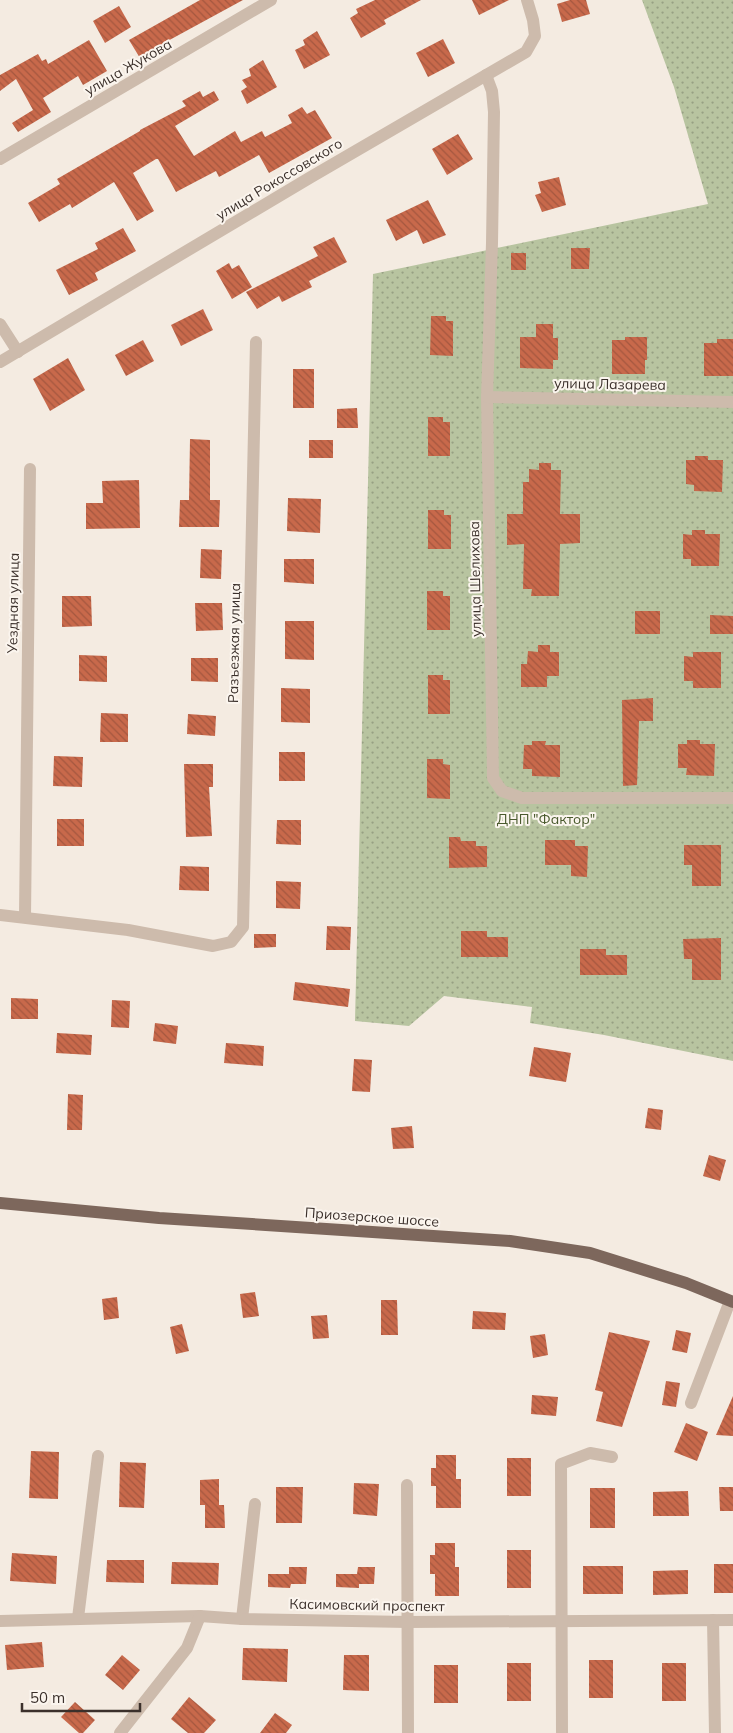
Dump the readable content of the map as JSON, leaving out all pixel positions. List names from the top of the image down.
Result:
{
  "streets": {
    "main road": ["Приозерское шоссе"],
    "street": [
      "улица Жукова",
      "улица Рокоссовского",
      "улица Лазарева",
      "улица Шелихова",
      "Уездная улица",
      "Разъезжая улица",
      "Касимовский проспект"
    ]
  },
  "crossings": [
    ["улица Рокоссовского", "улица Шелихова"],
    ["улица Лазарева", "улица Шелихова"],
    ["Уездная улица", "Разъезжая улица"]
  ],
  "parks": ["ДНП \"Фактор\""],
  "scale_bar": "50 m"
}
